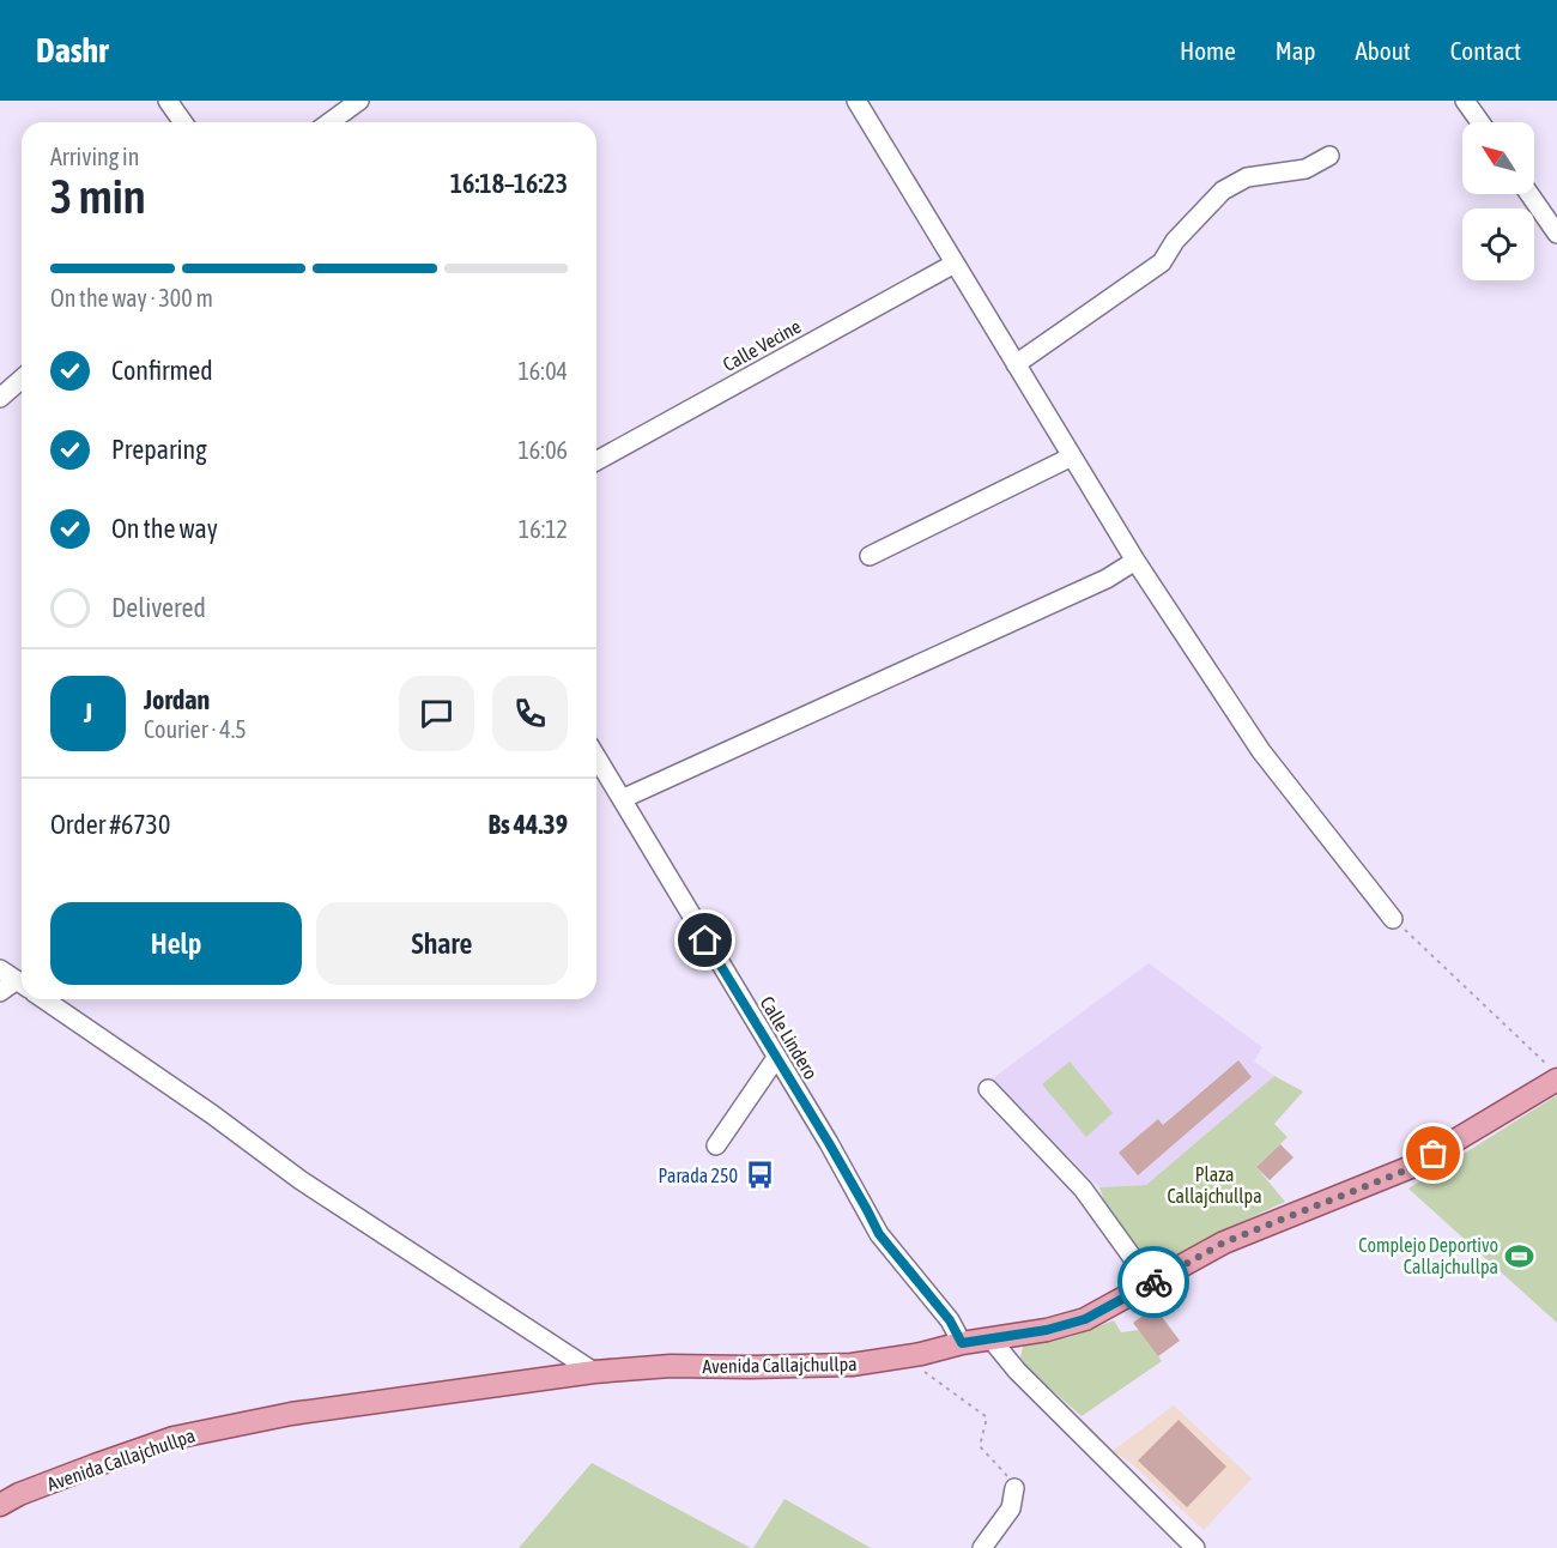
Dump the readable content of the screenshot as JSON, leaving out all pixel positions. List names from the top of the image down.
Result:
{
  "streets": {
    "main road": ["Avenida Callajchullpa"],
    "street": ["Calle Vecine", "Calle Lindero"]
  },
  "crossings": [
    ["Calle Lindero", "Avenida Callajchullpa"]
  ],
  "parks": ["Plaza Callajchullpa"],
  "places": {
    "bus stop": ["Parada 250"],
    "sports": ["Complejo Deportivo Callajchullpa"]
  },
  "north": "top left",
  "page": {
    "header": "Dashr",
    "nav": [
      "Home",
      "Map",
      "About",
      "Contact"
    ],
    "heading": ["3 min", "Arriving in", "16:18–16:23"],
    "panel": [
      "Jordan",
      "Courier · 4.5",
      "Order #6730",
      "Bs 44.39"
    ],
    "bar": "On the way · 300 m",
    "list": [
      ["Confirmed", "16:04"],
      ["Preparing", "16:06"],
      ["On the way", "16:12"],
      "Delivered"
    ],
    "round": "J",
    "buttons": ["Help", "Share"]
  }
}
